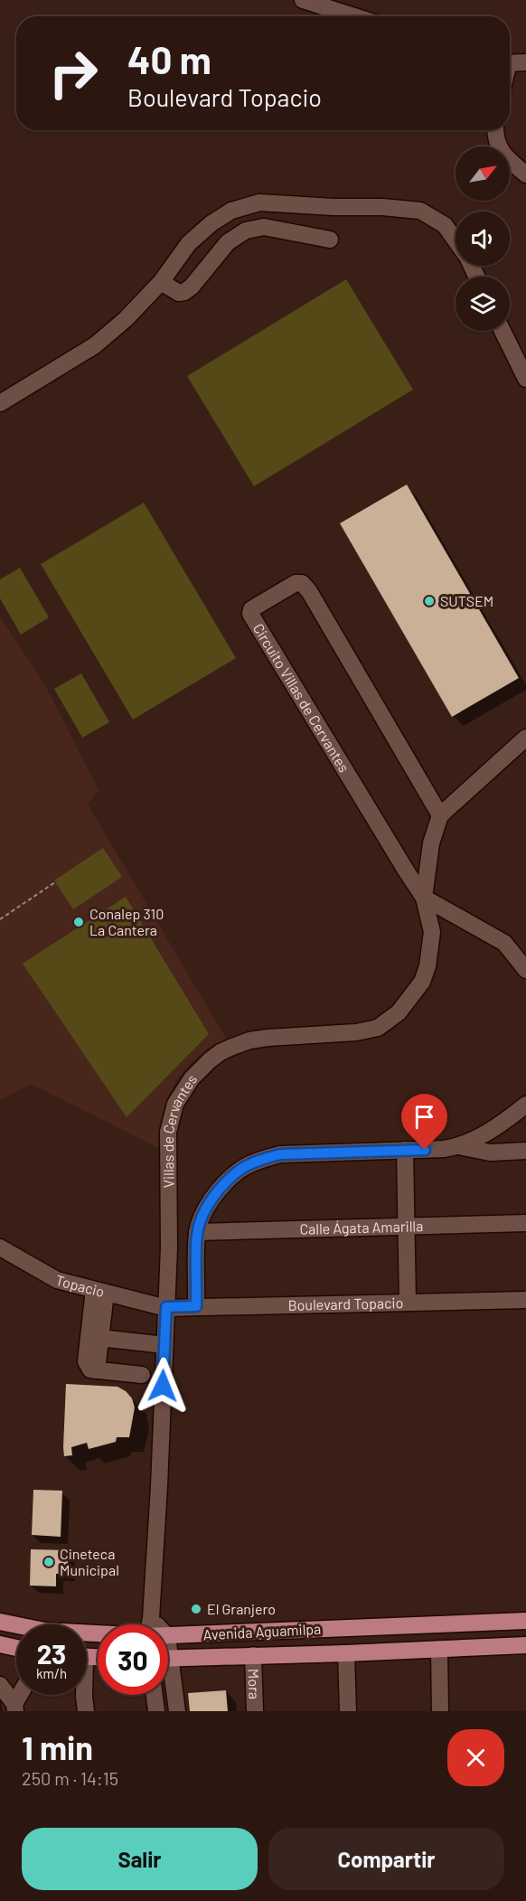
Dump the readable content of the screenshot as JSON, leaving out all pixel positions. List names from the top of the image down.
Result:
{
  "streets": {
    "main road": ["Avenida Aguamilpa"],
    "street": [
      "Circuito Villas de Cervantes",
      "Villas de Cervantes",
      "Calle Ágata Amarilla",
      "Topacio",
      "Boulevard Topacio",
      "Mora"
    ]
  },
  "crossings": [
    ["Circuito Villas de Cervantes", "Villas de Cervantes"],
    ["Villas de Cervantes", "Topacio"],
    ["Villas de Cervantes", "Boulevard Topacio"],
    ["Topacio", "Boulevard Topacio"],
    ["Avenida Aguamilpa", "Mora"]
  ],
  "places": [
    "SUTSEM",
    "Conalep 310 La Cantera",
    "Cineteca Municipal",
    "El Granjero"
  ],
  "north": "top right",
  "page": {
    "turn": ["40 m", "Boulevard Topacio"],
    "speed": "23 km/h",
    "limit": "30",
    "heading": ["1 min", "250 m · 14:15"],
    "buttons": ["Salir", "Compartir"]
  }
}
